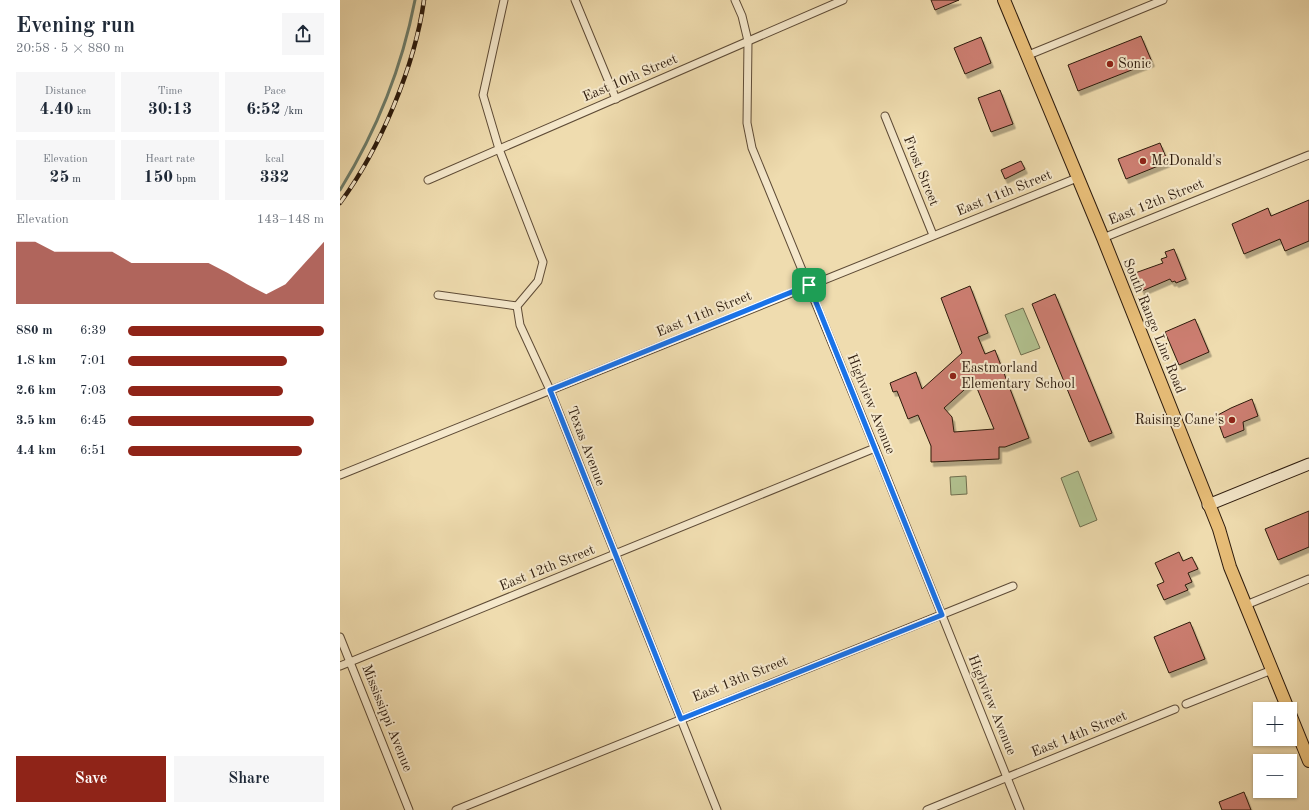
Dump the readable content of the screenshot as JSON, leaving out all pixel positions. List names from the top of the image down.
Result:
{
  "streets": {
    "main road": ["South Range Line Road"],
    "street": [
      "East 10th Street",
      "Frost Street",
      "East 11th Street",
      "East 12th Street",
      "Highview Avenue",
      "Texas Avenue",
      "East 13th Street",
      "Mississippi Avenue",
      "East 14th Street"
    ]
  },
  "crossings": [
    ["East 10th Street", "Highview Avenue"],
    ["Frost Street", "East 11th Street"],
    ["East 11th Street", "South Range Line Road"],
    ["East 11th Street", "Highview Avenue"],
    ["East 11th Street", "Texas Avenue"],
    ["East 12th Street", "South Range Line Road"],
    ["East 12th Street", "Highview Avenue"],
    ["East 12th Street", "Texas Avenue"],
    ["East 12th Street", "Mississippi Avenue"],
    ["Highview Avenue", "East 13th Street"],
    ["Highview Avenue", "East 14th Street"],
    ["Texas Avenue", "East 13th Street"]
  ],
  "places": [
    "Sonic",
    "McDonald's",
    "Eastmorland Elementary School",
    "Raising Cane's"
  ],
  "page": {
    "heading": ["Evening run", "20:58 · 5 × 880 m"],
    "stats": [
      ["Distance", "4.40 km"],
      ["Time", "30:13"],
      ["Pace", "6:52 /km"],
      ["Elevation", "25 m"],
      ["Heart rate", "150 bpm"],
      ["kcal", "332"]
    ],
    "chart": ["Elevation", "143–148 m"],
    "list": [
      {
        "name": "880 m",
        "note": "6:39"
      },
      {
        "name": "1.8 km",
        "note": "7:01"
      },
      {
        "name": "2.6 km",
        "note": "7:03"
      },
      {
        "name": "3.5 km",
        "note": "6:45"
      },
      {
        "name": "4.4 km",
        "note": "6:51"
      }
    ],
    "map_buttons": ["+", "−"],
    "buttons": ["Save", "Share"]
  }
}
